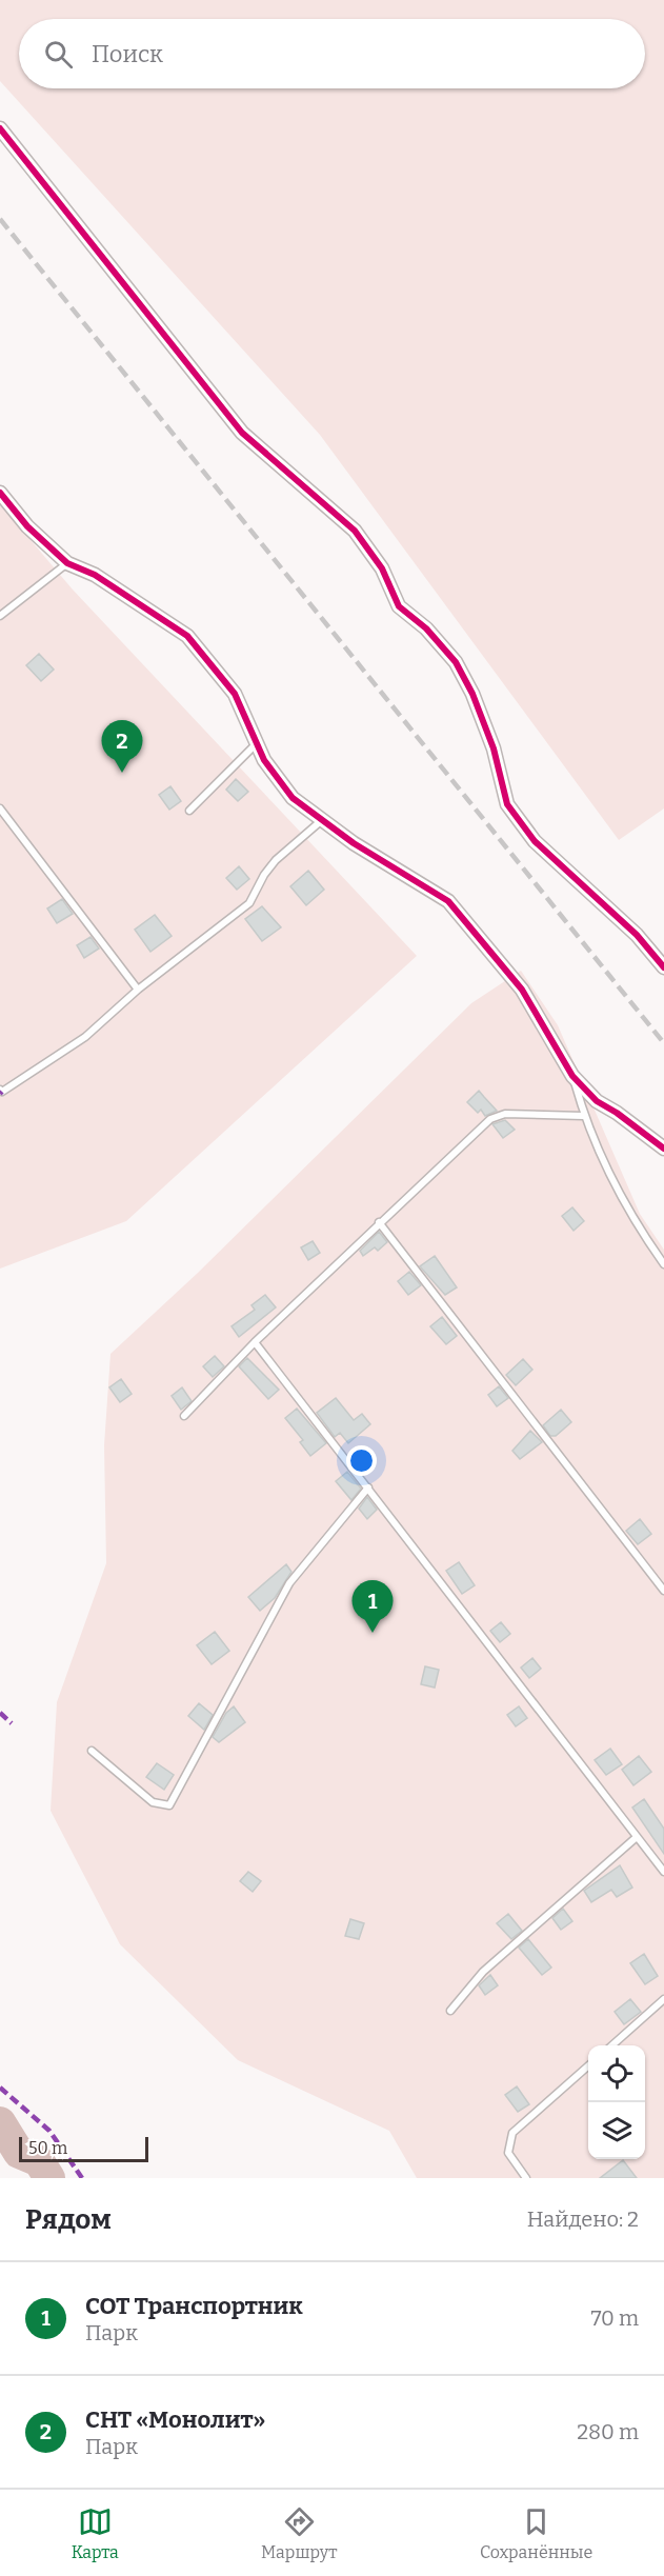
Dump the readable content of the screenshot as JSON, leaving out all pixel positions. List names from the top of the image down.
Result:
{
  "scale_bar": "50 m",
  "page": {
    "search": "Поиск",
    "pins": ["2", "1"],
    "scale": "50 m",
    "heading": ["Рядом", "Найдено: 2"],
    "list": [
      {
        "mark": "1",
        "name": "СОТ Транспортник",
        "note": "Парк",
        "value": "70 m"
      },
      {
        "mark": "2",
        "name": "СНТ «Монолит»",
        "note": "Парк",
        "value": "280 m"
      }
    ],
    "nav": ["Карта", "Маршрут", "Сохранённые"]
  }
}
